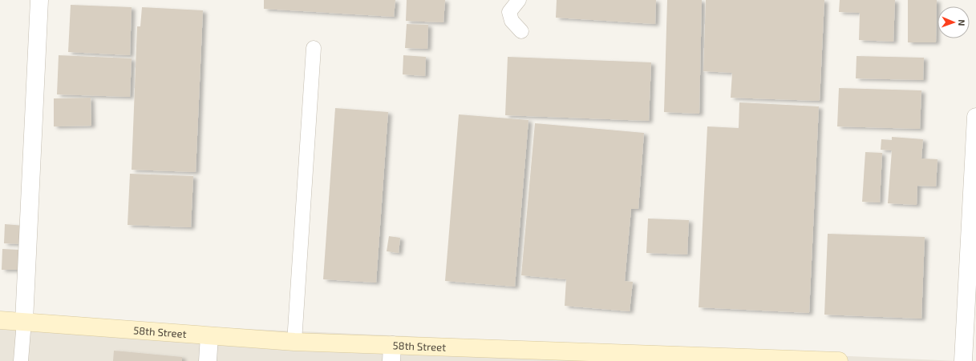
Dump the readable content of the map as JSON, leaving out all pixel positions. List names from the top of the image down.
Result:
{
  "streets": {
    "main road": ["58th Street"]
  },
  "north": "right"
}
